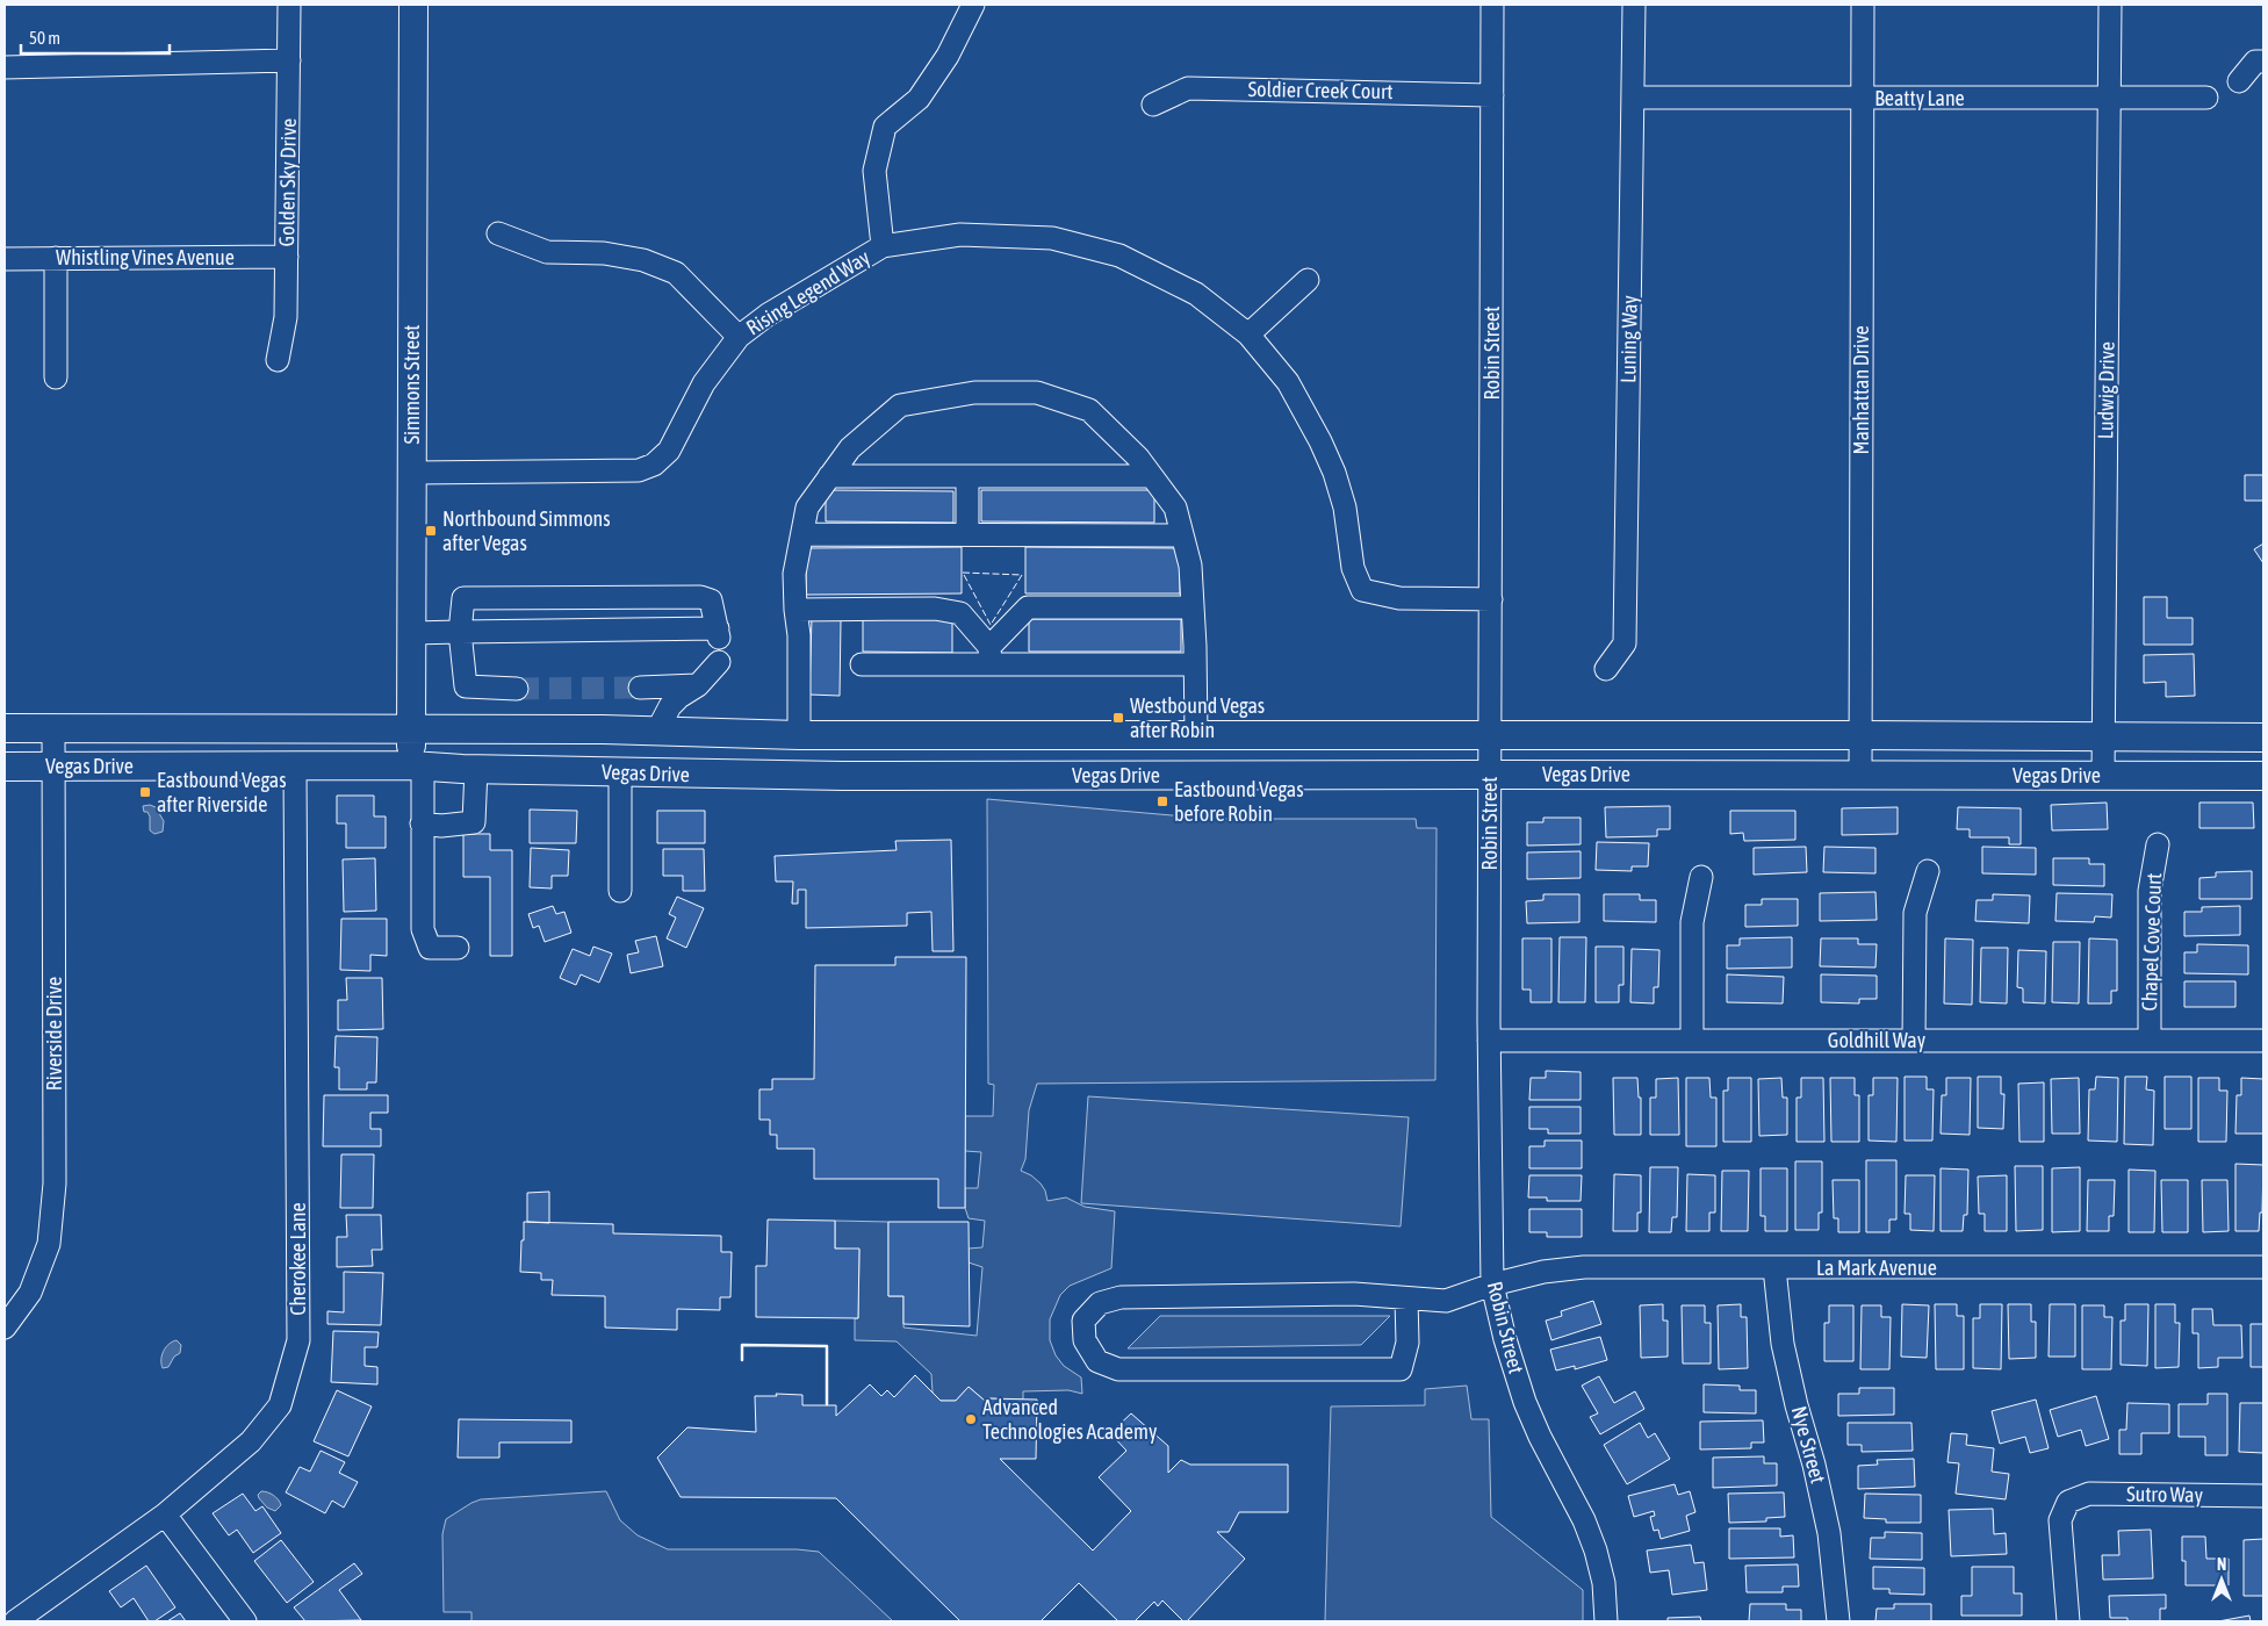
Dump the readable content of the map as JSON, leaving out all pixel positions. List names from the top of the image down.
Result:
{
  "streets": {
    "main road": ["Simmons Street", "Vegas Drive"],
    "street": [
      "Soldier Creek Court",
      "Beatty Lane",
      "Golden Sky Drive",
      "Whistling Vines Avenue",
      "Rising Legend Way",
      "Luning Way",
      "Robin Street",
      "Manhattan Drive",
      "Ludwig Drive",
      "Chapel Cove Court",
      "Riverside Drive",
      "Goldhill Way",
      "Cherokee Lane",
      "La Mark Avenue",
      "Nye Street",
      "Sutro Way"
    ]
  },
  "crossings": [
    ["Soldier Creek Court", "Robin Street"],
    ["Beatty Lane", "Luning Way"],
    ["Beatty Lane", "Manhattan Drive"],
    ["Beatty Lane", "Ludwig Drive"],
    ["Golden Sky Drive", "Whistling Vines Avenue"],
    ["Rising Legend Way", "Robin Street"],
    ["Rising Legend Way", "Simmons Street"],
    ["Robin Street", "Vegas Drive"],
    ["Robin Street", "Goldhill Way"],
    ["Robin Street", "La Mark Avenue"],
    ["Simmons Street", "Vegas Drive"],
    ["Manhattan Drive", "Vegas Drive"],
    ["Ludwig Drive", "Vegas Drive"],
    ["Vegas Drive", "Riverside Drive"],
    ["Vegas Drive", "Cherokee Lane"],
    ["Chapel Cove Court", "Goldhill Way"],
    ["La Mark Avenue", "Nye Street"]
  ],
  "places": {
    "transit": [
      "Northbound Simmons after Vegas",
      "Westbound Vegas after Robin",
      "Eastbound Vegas after Riverside",
      "Eastbound Vegas before Robin"
    ],
    "other": ["Advanced Technologies Academy"]
  },
  "scale_bar": "50 m",
  "north": "top"
}
